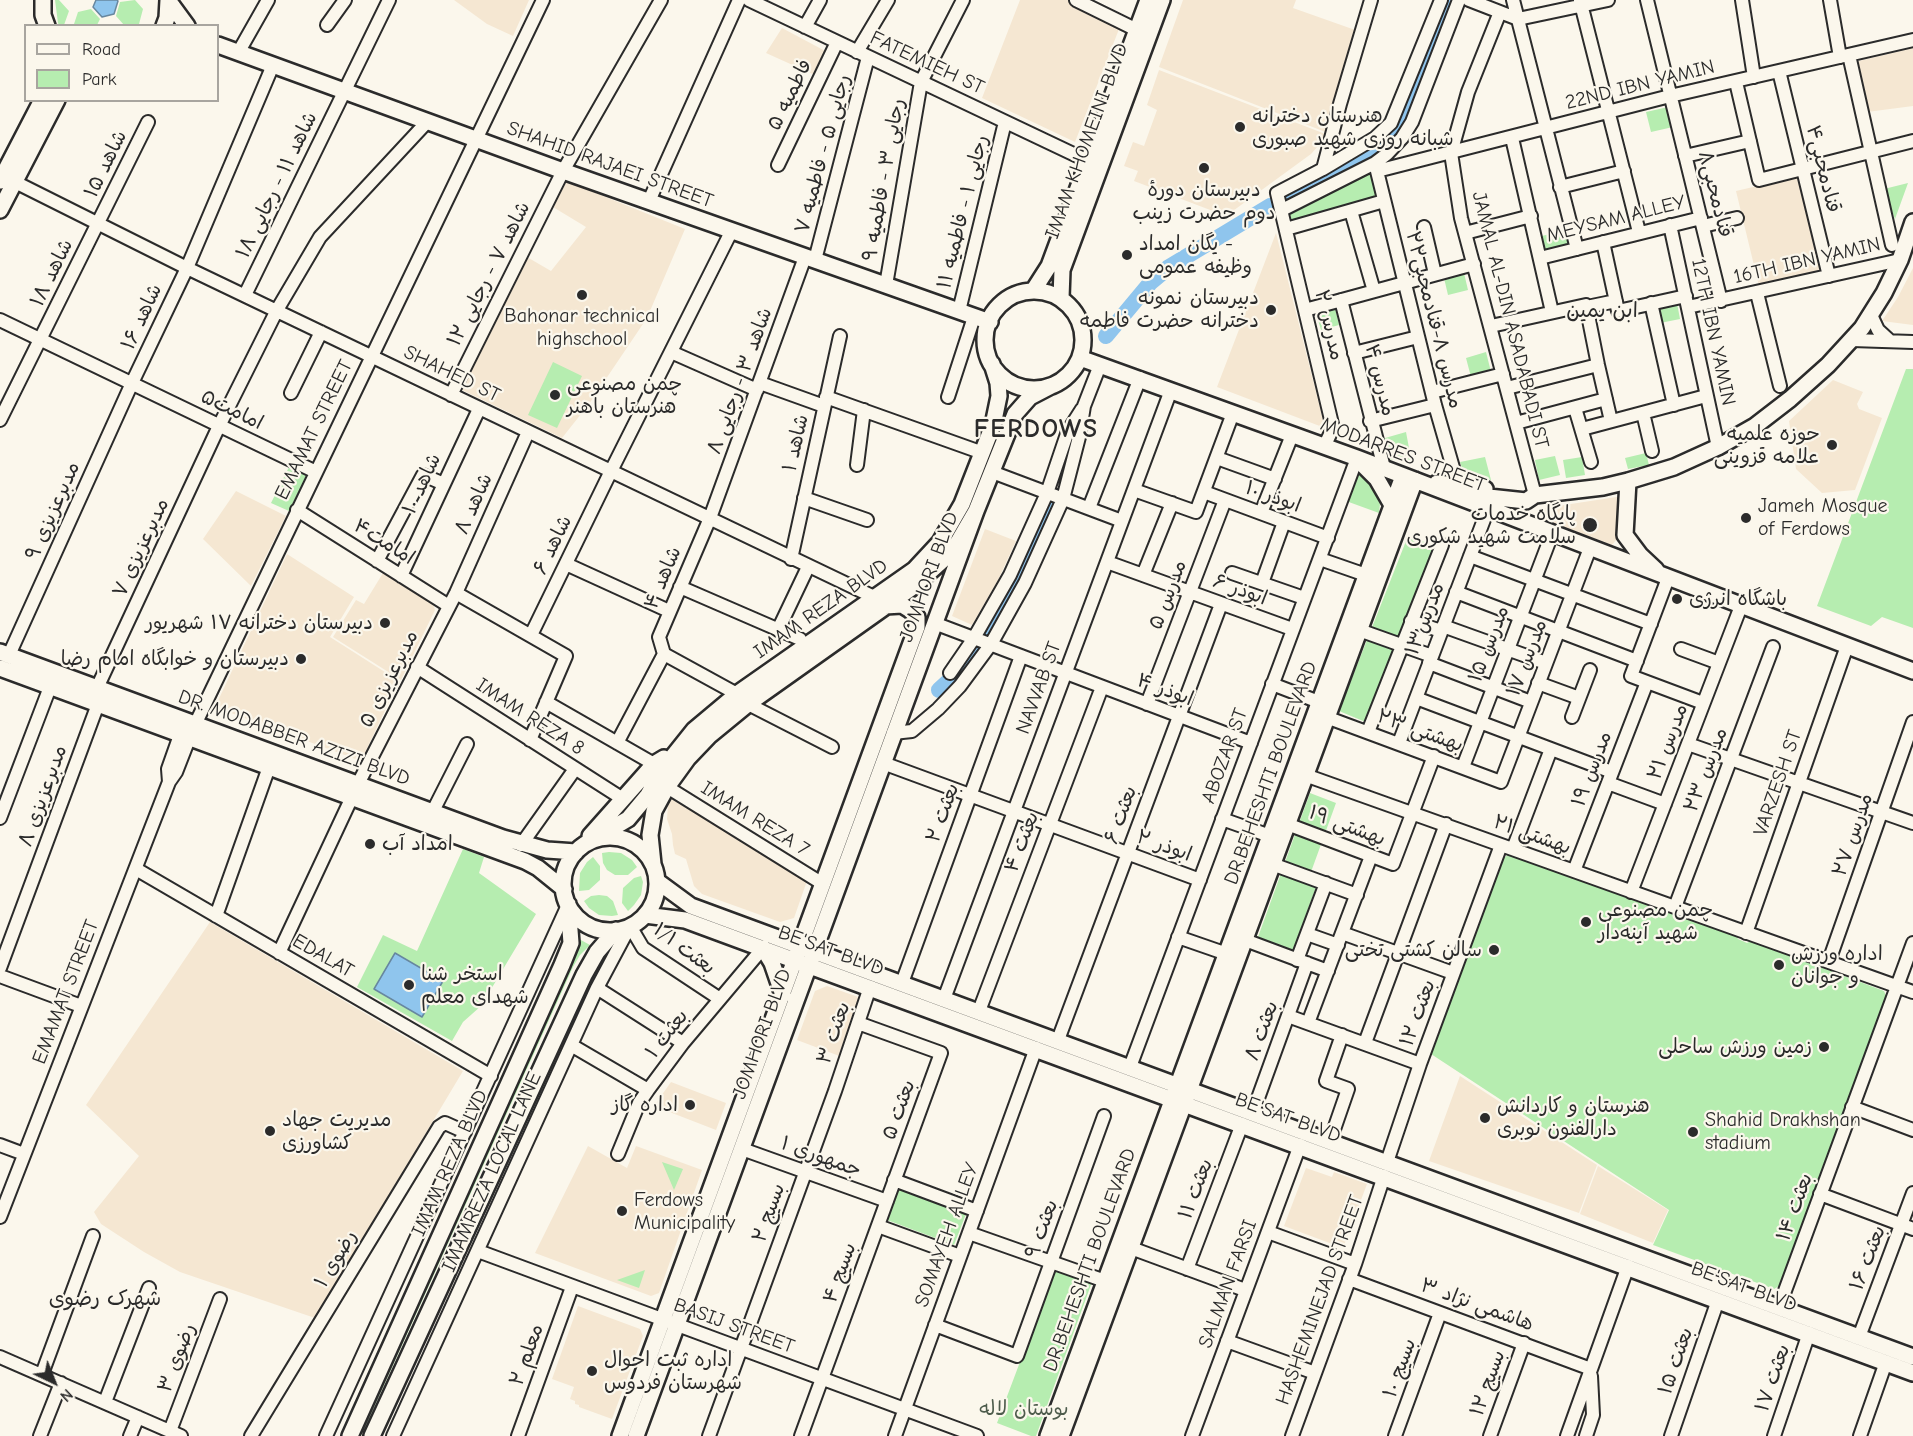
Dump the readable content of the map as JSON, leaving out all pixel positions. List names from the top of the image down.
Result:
{
  "streets": {
    "main road": [
      "IMAM KHOMEINI BLVD",
      "SHAHID RAJAEI STREET",
      "MODARRES STREET",
      "JOMHORI BLVD",
      "IMAM REZA BLVD",
      "DR. MODABBER AZIZI BLVD",
      "DR.BEHESHTI BOULEVARD",
      "BE'SAT BLVD"
    ],
    "street": [
      "FATEMIEH ST",
      "22ND IBN YAMIN",
      "فاطمیه ۵",
      "رجایی ۵ - فاطمیه ۷",
      "شاهد ۱۵",
      "قنادمحبی۴",
      "رجایی ۳ - فاطمیه ۹",
      "شاهد ۱۱ - رجایی ۱۸",
      "قنادمحبی۸",
      "رجایی ۱ - فاطمیه ۱۱",
      "MEYSAM ALLEY",
      "16TH IBN YAMIN",
      "شاهد ۱۸",
      "شاهد ۷ - رجایی ۱۲",
      "شاهد ۱۶",
      "مدرس ۸-قنادمحبی۲۲",
      "JAMAL AL-DIN ASADABADI ST",
      "مدرس ۲",
      "12TH IBN YAMIN",
      "SHAHED ST",
      "مدرس ۴",
      "شاهد ۳ - رجایی ۸",
      "امامت۵",
      "EMAMAT STREET",
      "شاهد ۱",
      "شاهد ۱۰",
      "ابوذر ۱۰",
      "شاهد ۸",
      "مدبرعزیزی ۹",
      "امامت۴",
      "شاهد ۶",
      "مدبرعزیزی ۷",
      "شاهد ۴",
      "ابوذر ۶",
      "مدرس ۵",
      "مدرس۱۳",
      "مدرس ۱۵",
      "مدرس ۱۷",
      "مدبرعزیزی ۵",
      "NAVVAB ST",
      "ابوذر ۴",
      "IMAM REZA 8",
      "بهشتی ۲۳",
      "مدرس ۲۱",
      "ABOZAR ST",
      "مدرس ۱۹",
      "مدرس ۲۳",
      "VARZESH ST",
      "مدبرعزیزی ۸",
      "بعثت ۲",
      "بعثت ۶",
      "IMAM REZA 7",
      "بهشتی ۱۹",
      "بهشتی ۲۱",
      "مدرس ۲۷",
      "بعثت ۴",
      "ابوذر ۲",
      "بعثت ۱/۱",
      "EDALAT",
      "بعثت ۱۲",
      "بعثت ۸",
      "بعثت ۳",
      "بعثت ۱",
      "بعثت ۵",
      "جمهوری ۱",
      "IMAMREZA LOCAL LANE",
      "بعثت ۱۱",
      "بعثت ۱۴",
      "بسیج ۲",
      "بعثت ۹",
      "SOMAYEH ALLEY",
      "بعثت ۱۶",
      "رضوی ۱",
      "بسیج ۴",
      "SALMAN FARSI",
      "HASHEMINEJAD STREET",
      "هاشمی نژاد ۳",
      "BASIJ STREET",
      "معلم ۲",
      "رضوی ۳",
      "بعثت ۱۵",
      "بسیج ۱۰",
      "بعثت ۱۷",
      "بسیج ۱۲"
    ]
  },
  "crossings": [
    ["FATEMIEH ST", "فاطمیه ۵"],
    ["FATEMIEH ST", "IMAM KHOMEINI BLVD"],
    ["FATEMIEH ST", "رجایی ۵ - فاطمیه ۷"],
    ["FATEMIEH ST", "رجایی ۳ - فاطمیه ۹"],
    ["FATEMIEH ST", "رجایی ۱ - فاطمیه ۱۱"],
    ["22ND IBN YAMIN", "قنادمحبی۴"],
    ["22ND IBN YAMIN", "قنادمحبی۸"],
    ["22ND IBN YAMIN", "مدرس ۸-قنادمحبی۲۲"],
    ["22ND IBN YAMIN", "JAMAL AL-DIN ASADABADI ST"],
    ["IMAM KHOMEINI BLVD", "SHAHID RAJAEI STREET"],
    ["IMAM KHOMEINI BLVD", "MODARRES STREET"],
    ["IMAM KHOMEINI BLVD", "IMAM REZA BLVD"],
    ["رجایی ۵ - فاطمیه ۷", "SHAHID RAJAEI STREET"],
    ["رجایی ۵ - فاطمیه ۷", "شاهد ۳ - رجایی ۸"],
    ["شاهد ۱۵", "شاهد ۱۸"],
    ["شاهد ۱۵", "SHAHED ST"],
    ["SHAHID RAJAEI STREET", "رجایی ۳ - فاطمیه ۹"],
    ["SHAHID RAJAEI STREET", "شاهد ۱۱ - رجایی ۱۸"],
    ["SHAHID RAJAEI STREET", "رجایی ۱ - فاطمیه ۱۱"],
    ["SHAHID RAJAEI STREET", "شاهد ۷ - رجایی ۱۲"],
    ["SHAHID RAJAEI STREET", "شاهد ۱۶"],
    ["SHAHID RAJAEI STREET", "شاهد ۳ - رجایی ۸"],
    ["SHAHID RAJAEI STREET", "EMAMAT STREET"],
    ["SHAHID RAJAEI STREET", "MODARRES STREET"],
    ["SHAHID RAJAEI STREET", "شاهد ۶"],
    ["SHAHID RAJAEI STREET", "مدبرعزیزی ۷"],
    ["SHAHID RAJAEI STREET", "IMAM REZA BLVD"],
    ["قنادمحبی۴", "16TH IBN YAMIN"],
    ["شاهد ۱۱ - رجایی ۱۸", "SHAHED ST"],
    ["قنادمحبی۸", "MEYSAM ALLEY"],
    ["قنادمحبی۸", "16TH IBN YAMIN"],
    ["MEYSAM ALLEY", "12TH IBN YAMIN"],
    ["16TH IBN YAMIN", "JAMAL AL-DIN ASADABADI ST"],
    ["16TH IBN YAMIN", "12TH IBN YAMIN"],
    ["شاهد ۱۸", "SHAHED ST"],
    ["شاهد ۱۸", "امامت۵"],
    ["شاهد ۷ - رجایی ۱۲", "SHAHED ST"],
    ["شاهد ۱۶", "SHAHED ST"],
    ["شاهد ۱۶", "امامت۵"],
    ["شاهد ۱۶", "مدبرعزیزی ۹"],
    ["مدرس ۲", "MODARRES STREET"],
    ["SHAHED ST", "شاهد ۳ - رجایی ۸"],
    ["SHAHED ST", "EMAMAT STREET"],
    ["SHAHED ST", "شاهد ۱"],
    ["SHAHED ST", "شاهد ۱۰"],
    ["SHAHED ST", "شاهد ۸"],
    ["SHAHED ST", "شاهد ۶"],
    ["SHAHED ST", "مدبرعزیزی ۷"],
    ["SHAHED ST", "JOMHORI BLVD"],
    ["SHAHED ST", "شاهد ۴"],
    ["SHAHED ST", "IMAM REZA BLVD"],
    ["مدرس ۴", "MODARRES STREET"],
    ["شاهد ۳ - رجایی ۸", "شاهد ۴"],
    ["امامت۵", "EMAMAT STREET"],
    ["امامت۵", "مدبرعزیزی ۹"],
    ["امامت۵", "مدبرعزیزی ۷"],
    ["EMAMAT STREET", "امامت۴"],
    ["EMAMAT STREET", "DR. MODABBER AZIZI BLVD"],
    ["EMAMAT STREET", "EDALAT"],
    ["MODARRES STREET", "IMAM REZA BLVD"],
    ["MODARRES STREET", "مدرس۱۳"],
    ["MODARRES STREET", "مدرس ۱۵"],
    ["MODARRES STREET", "مدرس ۱۷"],
    ["MODARRES STREET", "NAVVAB ST"],
    ["MODARRES STREET", "مدرس ۲۱"],
    ["MODARRES STREET", "ABOZAR ST"],
    ["MODARRES STREET", "DR.BEHESHTI BOULEVARD"],
    ["MODARRES STREET", "VARZESH ST"],
    ["شاهد ۱۰", "امامت۴"],
    ["ابوذر ۱۰", "مدرس ۵"],
    ["ابوذر ۱۰", "ABOZAR ST"],
    ["شاهد ۸", "مدبرعزیزی ۵"],
    ["مدبرعزیزی ۹", "DR. MODABBER AZIZI BLVD"],
    ["امامت۴", "مدبرعزیزی ۵"],
    ["مدبرعزیزی ۷", "DR. MODABBER AZIZI BLVD"],
    ["JOMHORI BLVD", "IMAM REZA BLVD"],
    ["JOMHORI BLVD", "ابوذر ۴"],
    ["JOMHORI BLVD", "IMAM REZA 7"],
    ["JOMHORI BLVD", "ابوذر ۲"],
    ["JOMHORI BLVD", "BE'SAT BLVD"],
    ["JOMHORI BLVD", "جمهوری ۱"],
    ["JOMHORI BLVD", "BASIJ STREET"],
    ["ابوذر ۶", "مدرس ۵"],
    ["ابوذر ۶", "NAVVAB ST"],
    ["ابوذر ۶", "ABOZAR ST"],
    ["ابوذر ۶", "بعثت ۶"],
    ["مدرس ۵", "ابوذر ۴"],
    ["IMAM REZA BLVD", "DR. MODABBER AZIZI BLVD"],
    ["IMAM REZA BLVD", "IMAM REZA 7"],
    ["IMAM REZA BLVD", "بعثت ۱/۱"],
    ["IMAM REZA BLVD", "BE'SAT BLVD"],
    ["IMAM REZA BLVD", "IMAMREZA LOCAL LANE"],
    ["مدرس۱۳", "بهشتی ۲۳"],
    ["مدرس ۱۵", "بهشتی ۲۳"],
    ["مدرس ۱۷", "بهشتی ۲۳"],
    ["مدبرعزیزی ۵", "IMAM REZA 8"],
    ["مدبرعزیزی ۵", "DR. MODABBER AZIZI BLVD"],
    ["مدبرعزیزی ۵", "EDALAT"],
    ["NAVVAB ST", "ابوذر ۴"],
    ["NAVVAB ST", "ابوذر ۲"],
    ["NAVVAB ST", "BE'SAT BLVD"],
    ["ابوذر ۴", "ABOZAR ST"],
    ["ابوذر ۴", "بعثت ۲"],
    ["ابوذر ۴", "بعثت ۶"],
    ["ابوذر ۴", "بعثت ۴"],
    ["بهشتی ۲۳", "DR.BEHESHTI BOULEVARD"],
    ["DR. MODABBER AZIZI BLVD", "مدبرعزیزی ۸"],
    ["DR. MODABBER AZIZI BLVD", "بعثت ۱/۱"],
    ["DR. MODABBER AZIZI BLVD", "BE'SAT BLVD"],
    ["DR. MODABBER AZIZI BLVD", "IMAMREZA LOCAL LANE"],
    ["مدرس ۲۱", "بهشتی ۲۱"],
    ["ABOZAR ST", "ابوذر ۲"],
    ["ABOZAR ST", "BE'SAT BLVD"],
    ["مدرس ۱۹", "بهشتی ۲۱"],
    ["مدرس ۲۳", "بهشتی ۲۱"],
    ["DR.BEHESHTI BOULEVARD", "بهشتی ۱۹"],
    ["DR.BEHESHTI BOULEVARD", "بهشتی ۲۱"],
    ["DR.BEHESHTI BOULEVARD", "BE'SAT BLVD"],
    ["VARZESH ST", "بهشتی ۲۱"],
    ["بعثت ۲", "ابوذر ۲"],
    ["بعثت ۲", "BE'SAT BLVD"],
    ["بعثت ۶", "ابوذر ۲"],
    ["بعثت ۶", "BE'SAT BLVD"],
    ["بهشتی ۱۹", "بهشتی ۲۱"],
    ["بهشتی ۲۱", "مدرس ۲۷"],
    ["بهشتی ۲۱", "بعثت ۱۲"],
    ["بهشتی ۲۱", "بعثت ۱۴"],
    ["بعثت ۴", "ابوذر ۲"],
    ["بعثت ۴", "BE'SAT BLVD"],
    ["بعثت ۱/۱", "BE'SAT BLVD"],
    ["بعثت ۱/۱", "بعثت ۱"],
    ["بعثت ۱/۱", "IMAMREZA LOCAL LANE"],
    ["BE'SAT BLVD", "بعثت ۱۲"],
    ["BE'SAT BLVD", "بعثت ۸"],
    ["BE'SAT BLVD", "بعثت ۳"],
    ["BE'SAT BLVD", "بعثت ۱"],
    ["BE'SAT BLVD", "IMAMREZA LOCAL LANE"],
    ["BE'SAT BLVD", "بعثت ۱۱"],
    ["BE'SAT BLVD", "بعثت ۱۴"],
    ["BE'SAT BLVD", "SOMAYEH ALLEY"],
    ["BE'SAT BLVD", "بعثت ۱۶"],
    ["BE'SAT BLVD", "SALMAN FARSI"],
    ["BE'SAT BLVD", "HASHEMINEJAD STREET"],
    ["BE'SAT BLVD", "بعثت ۱۵"],
    ["BE'SAT BLVD", "بعثت ۱۷"],
    ["EDALAT", "IMAMREZA LOCAL LANE"],
    ["بعثت ۱۲", "HASHEMINEJAD STREET"],
    ["بعثت ۳", "بعثت ۵"],
    ["بعثت ۳", "بسیج ۲"],
    ["بعثت ۵", "بسیج ۴"],
    ["جمهوری ۱", "بسیج ۲"],
    ["جمهوری ۱", "بسیج ۴"],
    ["IMAMREZA LOCAL LANE", "رضوی ۱"],
    ["IMAMREZA LOCAL LANE", "BASIJ STREET"],
    ["بسیج ۲", "BASIJ STREET"],
    ["بعثت ۹", "SOMAYEH ALLEY"],
    ["SOMAYEH ALLEY", "BASIJ STREET"],
    ["بسیج ۴", "BASIJ STREET"],
    ["HASHEMINEJAD STREET", "هاشمی نژاد ۳"],
    ["هاشمی نژاد ۳", "بسیج ۱۰"],
    ["هاشمی نژاد ۳", "بسیج ۱۲"],
    ["BASIJ STREET", "معلم ۲"]
  ],
  "districts": ["ابن یمین", "FERDOWS", "شهرک رضوی"],
  "parks": ["بوستان لاله"],
  "places": [
    "هنرستان دخترانه شبانه روزی شهید صبوری",
    "دبیرستان دورهٔ دوم حضرت زینب",
    "یگان امداد - وظیفه عمومی",
    "Bahonar technical highschool",
    "دبیرستان نمونه دخترانه حضرت فاطمه",
    "چمن مصنوعی هنرستان باهنر",
    "حوزه علمیه علامه قزوینی",
    "Jameh Mosque of Ferdows",
    "پایگاه خدمات سلامت شهید شکوری",
    "باشگاه انرژی",
    "دبیرستان دخترانه ۱۷ شهریور",
    "دبیرستان و خوابگاه امام رضا",
    "امداد آب",
    "چمن مصنوعی شهید آینه‌دار",
    "سالن کشتی تختی",
    "اداره ورزش و جوانان",
    "استخر شنا شهدای معلم",
    "زمین ورزش ساحلی",
    "اداره گاز",
    "هنرستان و کاردانش دارالفنون نوبری",
    "مدیریت جهاد کشاورزی",
    "Shahid Drakhshan stadium",
    "Ferdows Municipality",
    "اداره ثبت احوال شهرستان فردوس"
  ],
  "legend": ["Road", "Park"],
  "north": "bottom right"
}
